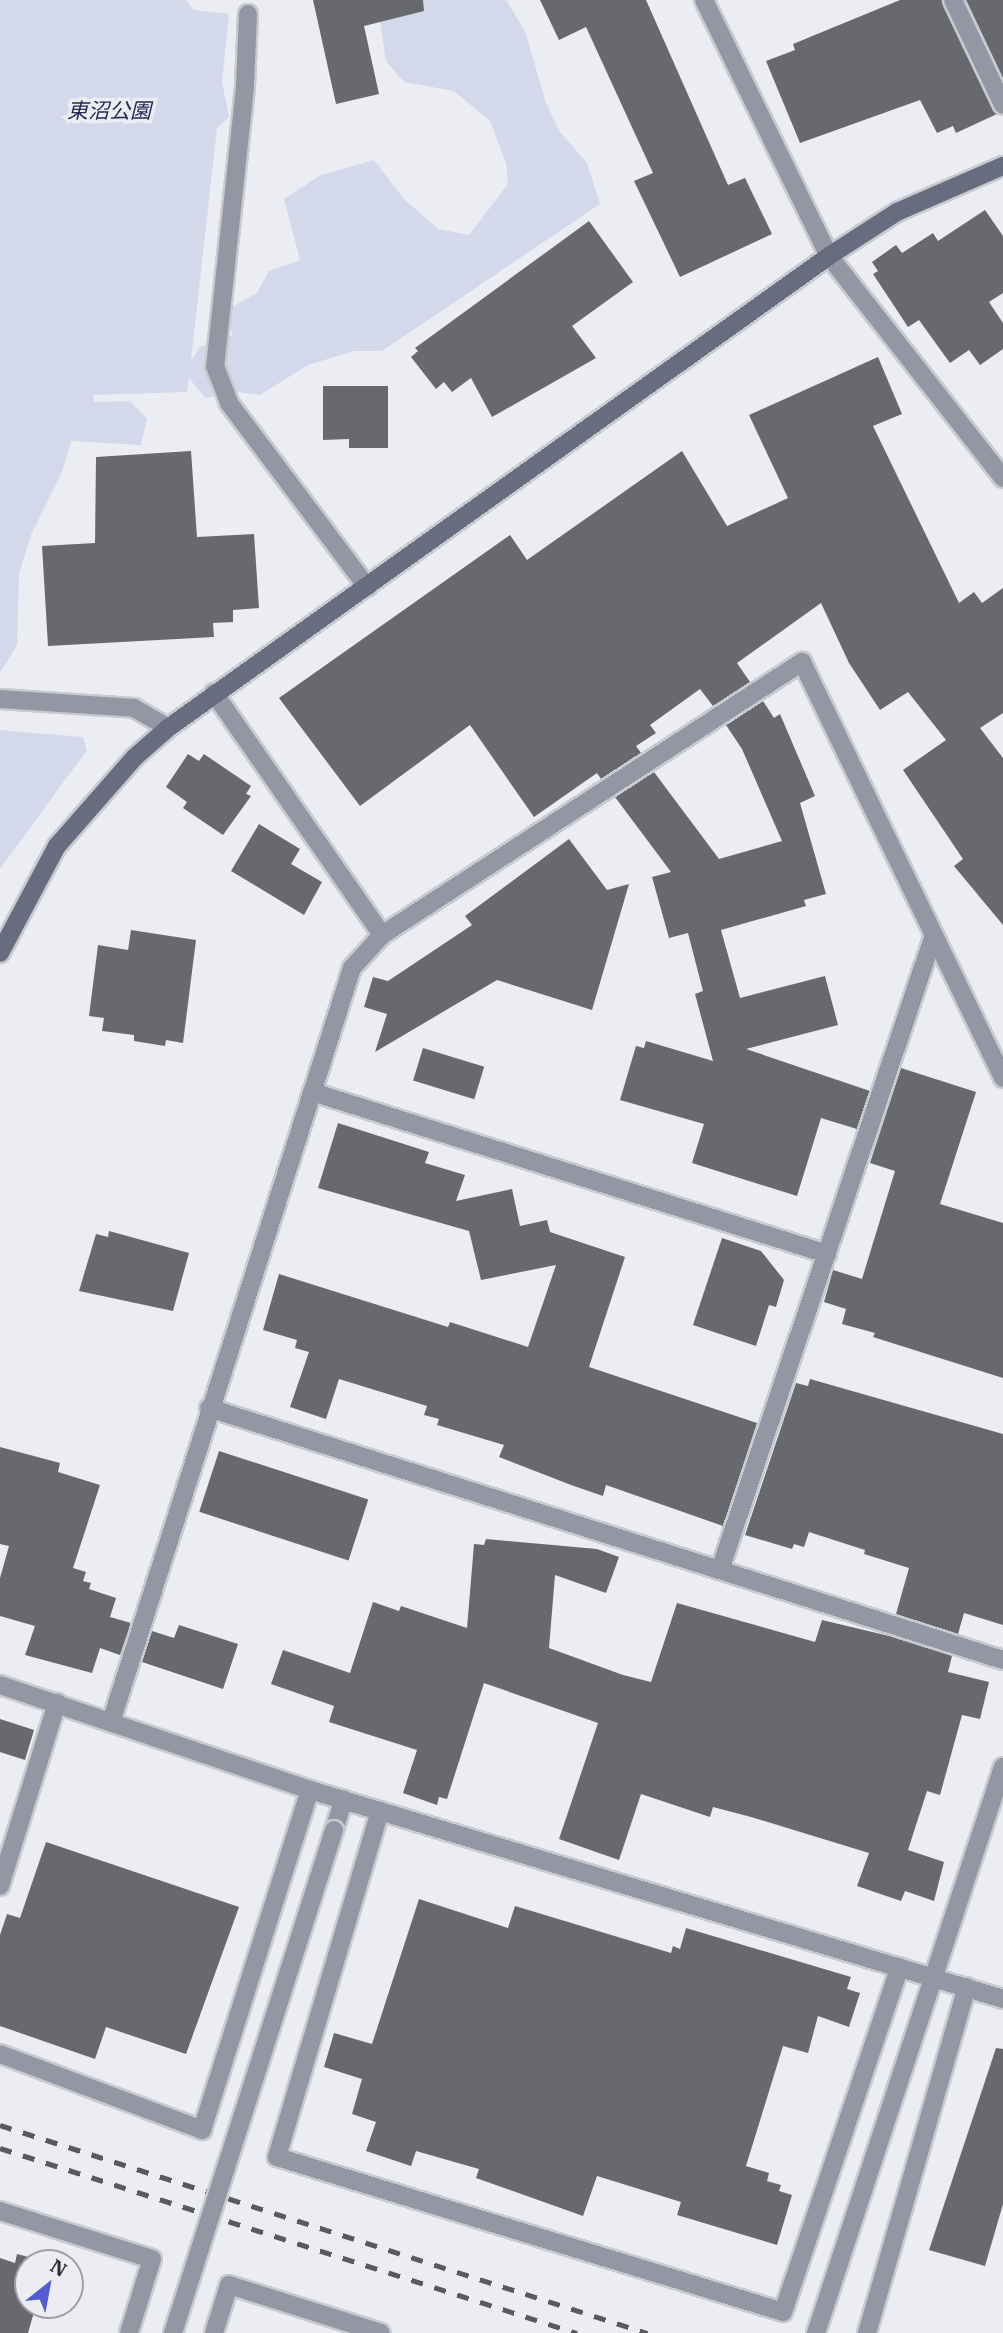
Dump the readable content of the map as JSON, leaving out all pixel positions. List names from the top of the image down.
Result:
{
  "parks": ["東沼公園"],
  "north": "top right"
}
